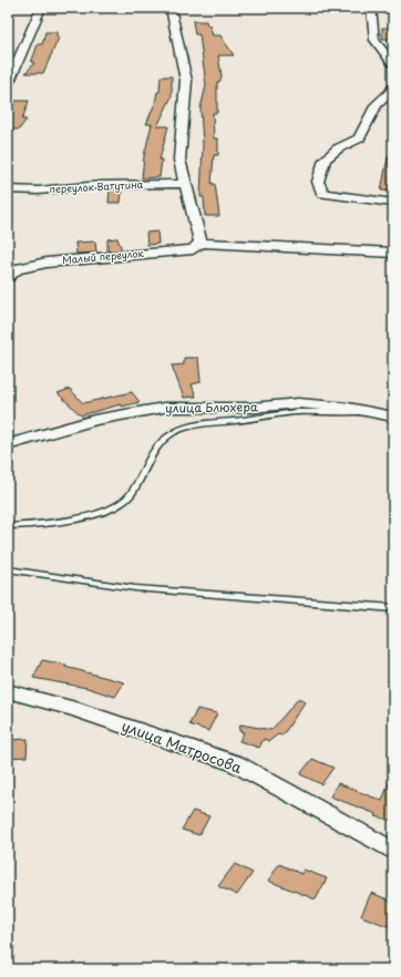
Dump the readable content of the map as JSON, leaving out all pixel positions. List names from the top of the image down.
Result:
{
  "streets": {
    "street": [
      "переулок Ватутина",
      "Малый переулок",
      "улица Блюхера",
      "улица Матросова"
    ]
  }
}
